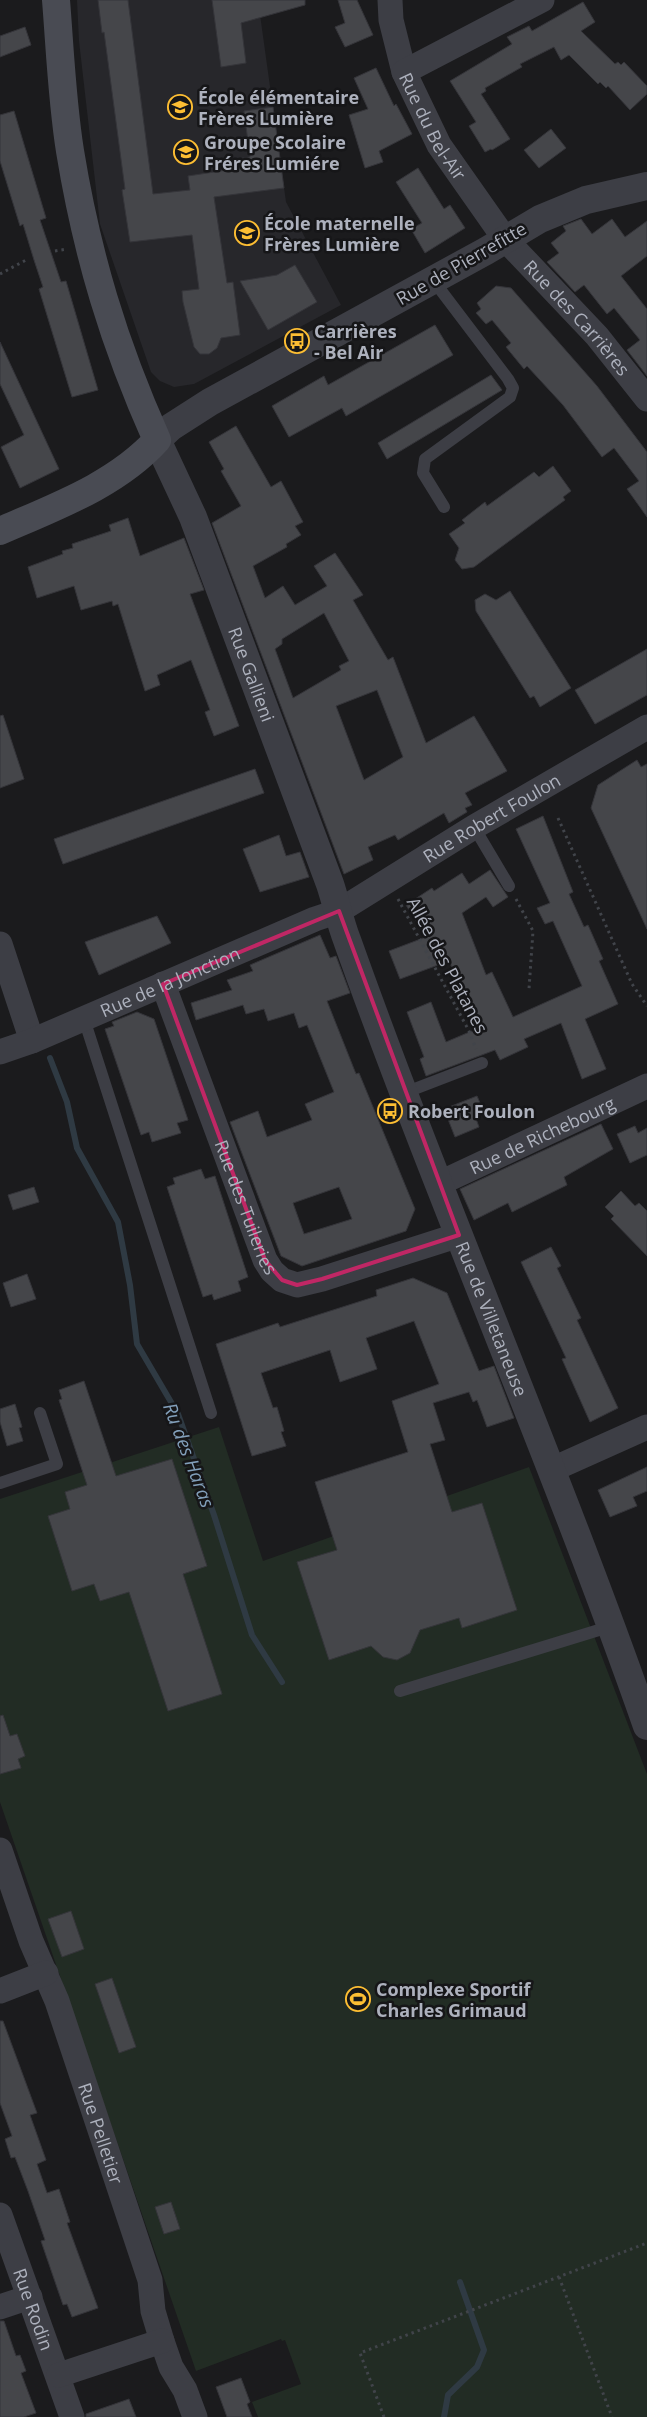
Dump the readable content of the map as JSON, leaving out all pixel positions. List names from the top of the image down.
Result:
{
  "streets": {
    "street": [
      "Rue du Bel-Air",
      "Rue de Pierrefitte",
      "Rue des Carrières",
      "Rue Gallieni",
      "Rue Robert Foulon",
      "Rue de la Jonction",
      "Rue de Richebourg",
      "Rue des Tuileries",
      "Rue de Villetaneuse",
      "Rue Pelletier",
      "Rue Rodin"
    ],
    "path": ["Allée des Platanes"]
  },
  "crossings": [
    ["Rue du Bel-Air", "Rue de Pierrefitte"],
    ["Rue du Bel-Air", "Rue des Carrières"],
    ["Rue de Pierrefitte", "Rue des Carrières"],
    ["Rue de Pierrefitte", "Rue Gallieni"],
    ["Rue Gallieni", "Rue Robert Foulon"],
    ["Rue Gallieni", "Rue de la Jonction"],
    ["Rue Gallieni", "Rue de Villetaneuse"],
    ["Rue Robert Foulon", "Allée des Platanes"],
    ["Rue Robert Foulon", "Rue de la Jonction"],
    ["Rue Robert Foulon", "Rue de Villetaneuse"],
    ["Rue de la Jonction", "Rue des Tuileries"],
    ["Rue de la Jonction", "Rue de Villetaneuse"],
    ["Rue de Richebourg", "Rue de Villetaneuse"],
    ["Rue des Tuileries", "Rue de Villetaneuse"]
  ],
  "water": ["Ru des Haras"],
  "places": {
    "school or university": ["École élémentaire Frères Lumière", "Groupe Scolaire Fréres Lumiére", "École maternelle Frères Lumière"],
    "bus stop": ["Carrières - Bel Air", "Robert Foulon"],
    "sports": ["Complexe Sportif Charles Grimaud"]
  }
}
